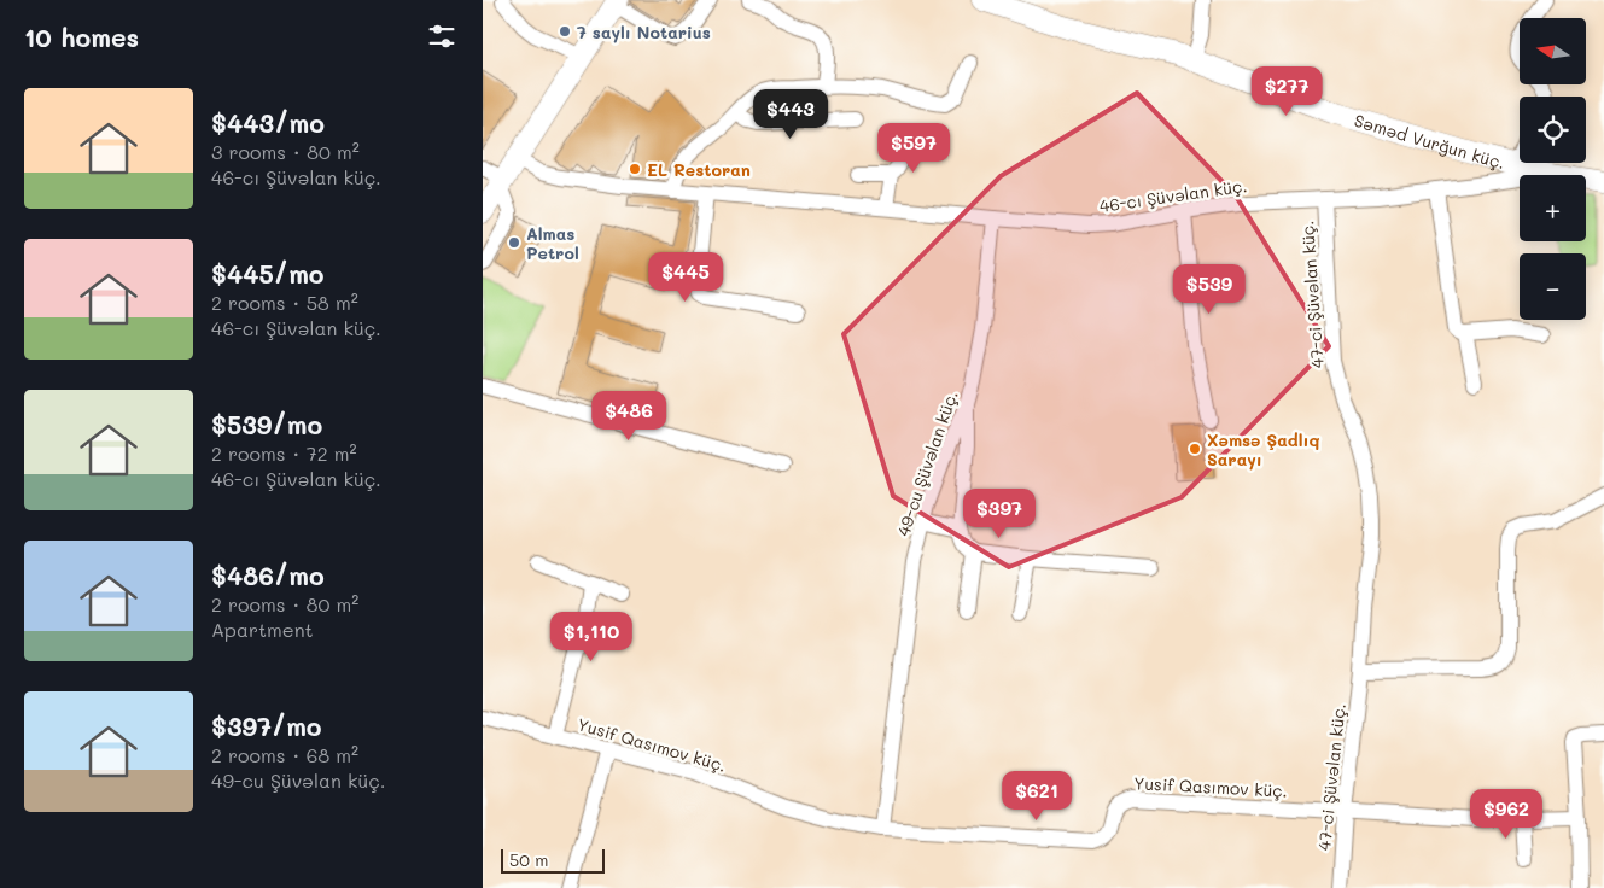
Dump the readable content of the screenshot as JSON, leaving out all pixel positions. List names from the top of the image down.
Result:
{
  "streets": {
    "street": [
      "Səməd Vurğun küç.",
      "46-cı Şüvəlan küç.",
      "47-ci Şüvəlan küç.",
      "49-cu Şüvəlan küç.",
      "Yusif Qasımov küç."
    ]
  },
  "crossings": [
    ["Səməd Vurğun küç.", "46-cı Şüvəlan küç."],
    ["46-cı Şüvəlan küç.", "47-ci Şüvəlan küç."],
    ["46-cı Şüvəlan küç.", "49-cu Şüvəlan küç."],
    ["47-ci Şüvəlan küç.", "Yusif Qasımov küç."],
    ["49-cu Şüvəlan küç.", "Yusif Qasımov küç."]
  ],
  "places": [
    "7 saylı Notarius",
    "EL Restoran",
    "Almas Petrol",
    "Xəmsə Şadlıq Sarayı"
  ],
  "scale_bar": "50 m",
  "north": "left",
  "page": {
    "heading": "10 homes",
    "map_buttons": ["+", "−"],
    "price": [
      "$277",
      "$443",
      "$597",
      "$445",
      "$539",
      "$486",
      "$397",
      "$1,110",
      "$621",
      "$962"
    ],
    "list": [
      {
        "name": "$443/mo",
        "note": "3 rooms · 80 m² · 46-cı Şüvəlan küç."
      },
      {
        "name": "$445/mo",
        "note": "2 rooms · 58 m² · 46-cı Şüvəlan küç."
      },
      {
        "name": "$539/mo",
        "note": "2 rooms · 72 m² · 46-cı Şüvəlan küç."
      },
      {
        "name": "$486/mo",
        "note": "2 rooms · 80 m² · Apartment"
      },
      {
        "name": "$397/mo",
        "note": "2 rooms · 68 m² · 49-cu Şüvəlan küç."
      }
    ],
    "scale": "50 m"
  }
}
